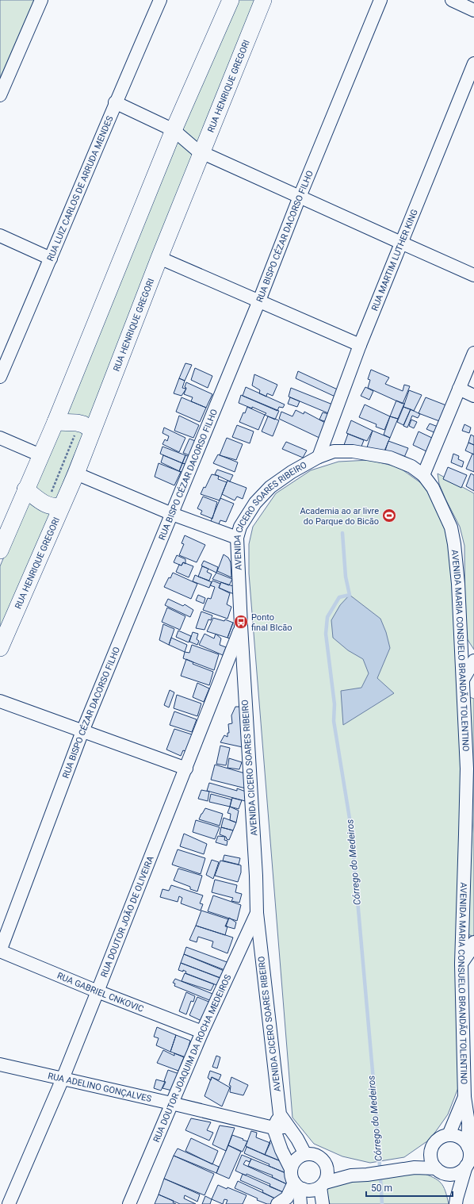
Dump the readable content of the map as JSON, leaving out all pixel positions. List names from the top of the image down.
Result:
{
  "streets": {
    "main road": ["RUA HENRIQUE GREGORI"],
    "street": [
      "RUA LUIZ CARLOS DE ARRUDA MENDES",
      "RUA BISPO CÉZAR DACORSO FILHO",
      "RUA MARTIM LUTHER KING",
      "AVENIDA CICERO SOARES RIBEIRO",
      "AVENIDA MARIA CONSUELO BRANDÃO TOLENTINO",
      "RUA DOUTOR JOÃO DE OLIVEIRA",
      "RUA GABRIEL CNKOVIC",
      "RUA DOUTOR JOAQUIM DA ROCHA MEDEIROS",
      "RUA ADELINO GONÇALVES"
    ]
  },
  "crossings": [
    ["RUA BISPO CÉZAR DACORSO FILHO", "RUA GABRIEL CNKOVIC"],
    ["RUA MARTIM LUTHER KING", "AVENIDA CICERO SOARES RIBEIRO"],
    ["RUA MARTIM LUTHER KING", "AVENIDA MARIA CONSUELO BRANDÃO TOLENTINO"],
    ["AVENIDA CICERO SOARES RIBEIRO", "AVENIDA MARIA CONSUELO BRANDÃO TOLENTINO"],
    ["AVENIDA CICERO SOARES RIBEIRO", "RUA DOUTOR JOÃO DE OLIVEIRA"],
    ["AVENIDA CICERO SOARES RIBEIRO", "RUA DOUTOR JOAQUIM DA ROCHA MEDEIROS"],
    ["RUA DOUTOR JOÃO DE OLIVEIRA", "RUA GABRIEL CNKOVIC"],
    ["RUA DOUTOR JOÃO DE OLIVEIRA", "RUA ADELINO GONÇALVES"],
    ["RUA GABRIEL CNKOVIC", "RUA DOUTOR JOAQUIM DA ROCHA MEDEIROS"],
    ["RUA DOUTOR JOAQUIM DA ROCHA MEDEIROS", "RUA ADELINO GONÇALVES"]
  ],
  "water": ["Córrego do Medeiros"],
  "places": {
    "sports": ["Academia ao ar livre do Parque do Bicão"],
    "bus stop": ["Ponto final BIcão"]
  },
  "scale_bar": "50 m"
}
